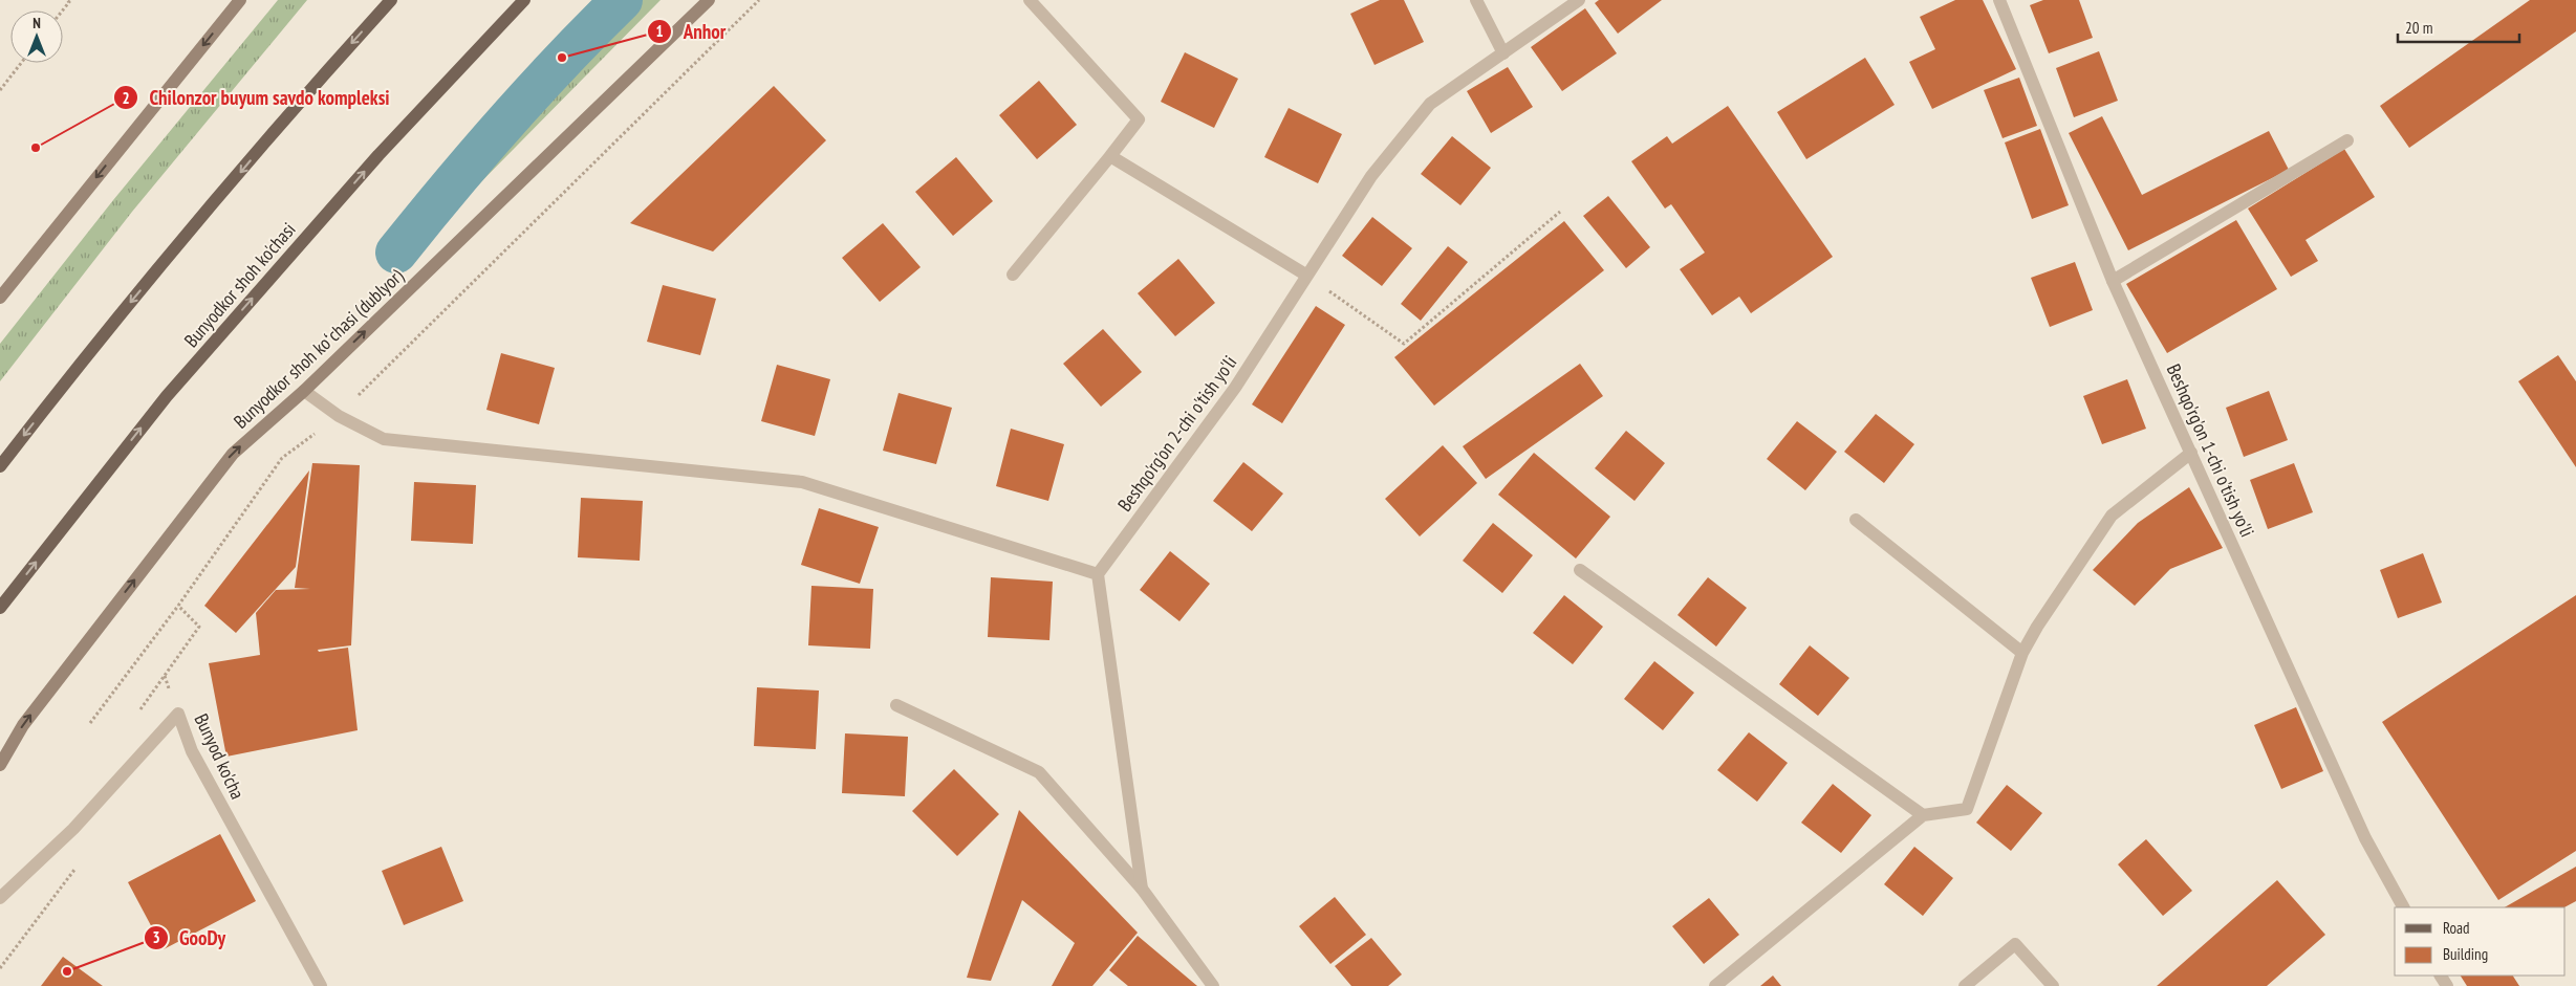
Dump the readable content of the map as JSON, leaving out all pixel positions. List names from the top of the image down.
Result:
{
  "streets": {
    "main road": ["Bunyodkor shoh ko'chasi"],
    "street": [
      "Bunyodkor shoh koʻchasi (dublyor)",
      "Beshqo'rg'on 2-chi o'tish yo'li",
      "Beshqo'rg'on 1-chi o'tish yo'li",
      "Bunyod ko'cha"
    ]
  },
  "one_way": ["Bunyodkor shoh koʻchasi (dublyor)"],
  "places": ["Anhor", "Chilonzor buyum savdo kompleksi", "GooDy"],
  "legend": ["Road", "Building"],
  "scale_bar": "20 m",
  "north": "top"
}
